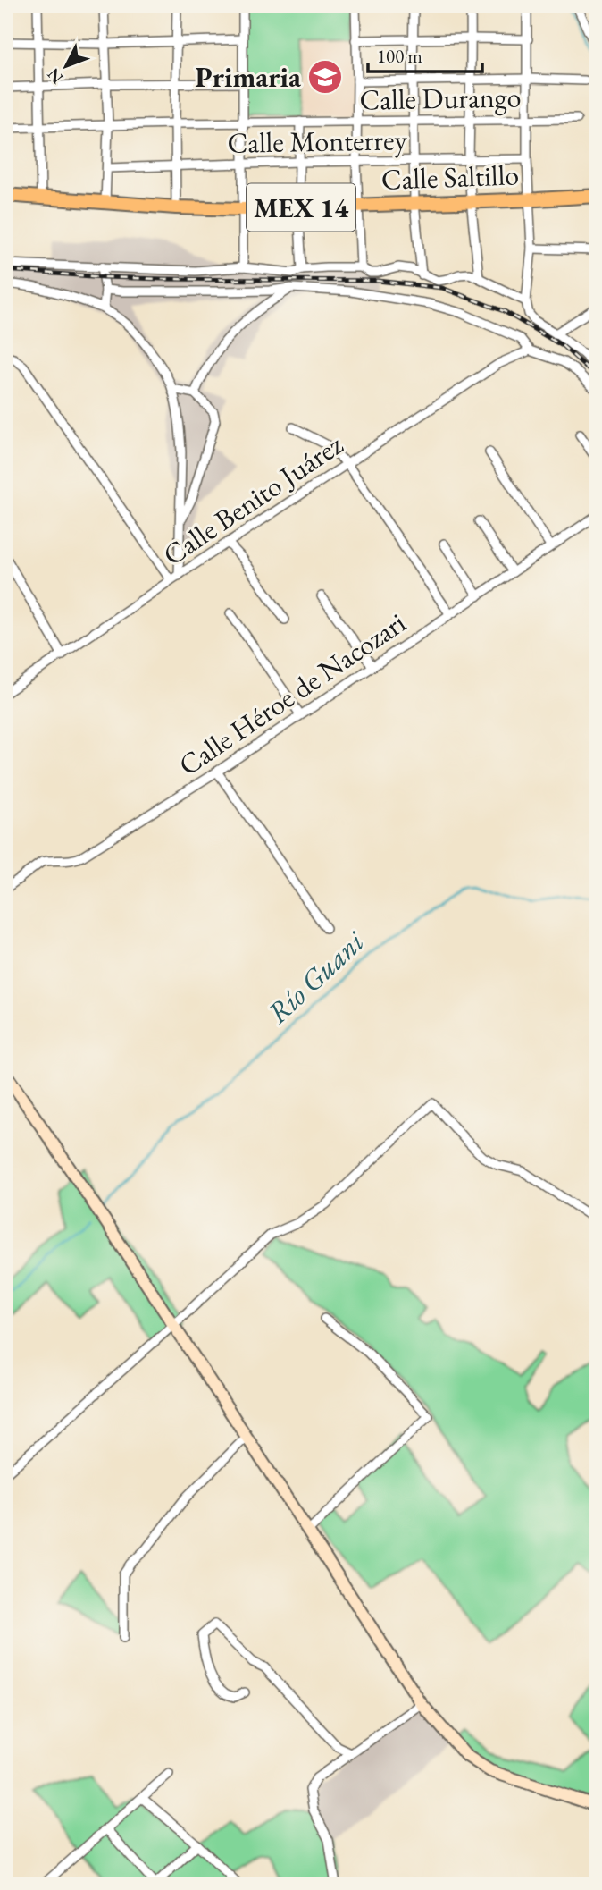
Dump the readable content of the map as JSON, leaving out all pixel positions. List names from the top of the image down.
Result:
{
  "streets": {
    "main road": ["Calle Saltillo", "MEX 14"],
    "street": [
      "Calle Durango",
      "Calle Monterrey",
      "Calle Benito Juárez",
      "Calle Héroe de Nacozari"
    ]
  },
  "water": ["Río Guani"],
  "places": {
    "school or university": ["Primaria"]
  },
  "scale_bar": "100 m",
  "north": "bottom left"
}
